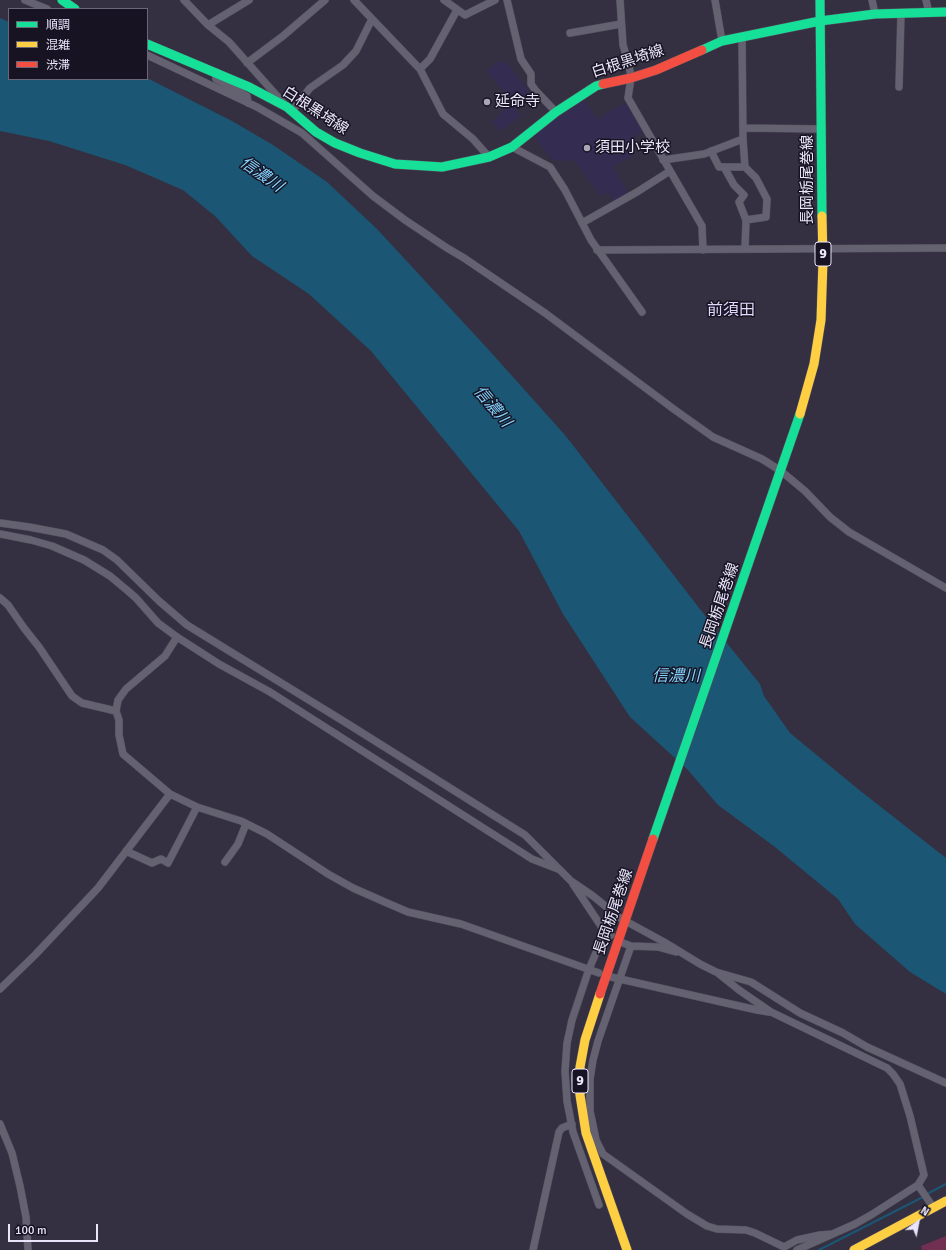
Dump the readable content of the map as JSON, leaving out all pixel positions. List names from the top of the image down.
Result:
{
  "streets": {
    "main road": ["白根黒埼線", "長岡栃尾巻線", "9"]
  },
  "crossings": [
    ["白根黒埼線", "長岡栃尾巻線"]
  ],
  "districts": ["前須田"],
  "water": ["信濃川"],
  "places": ["延命寺", "須田小学校"],
  "legend": ["順調", "混雑", "渋滞"],
  "scale_bar": "100 m",
  "north": "top right"
}
